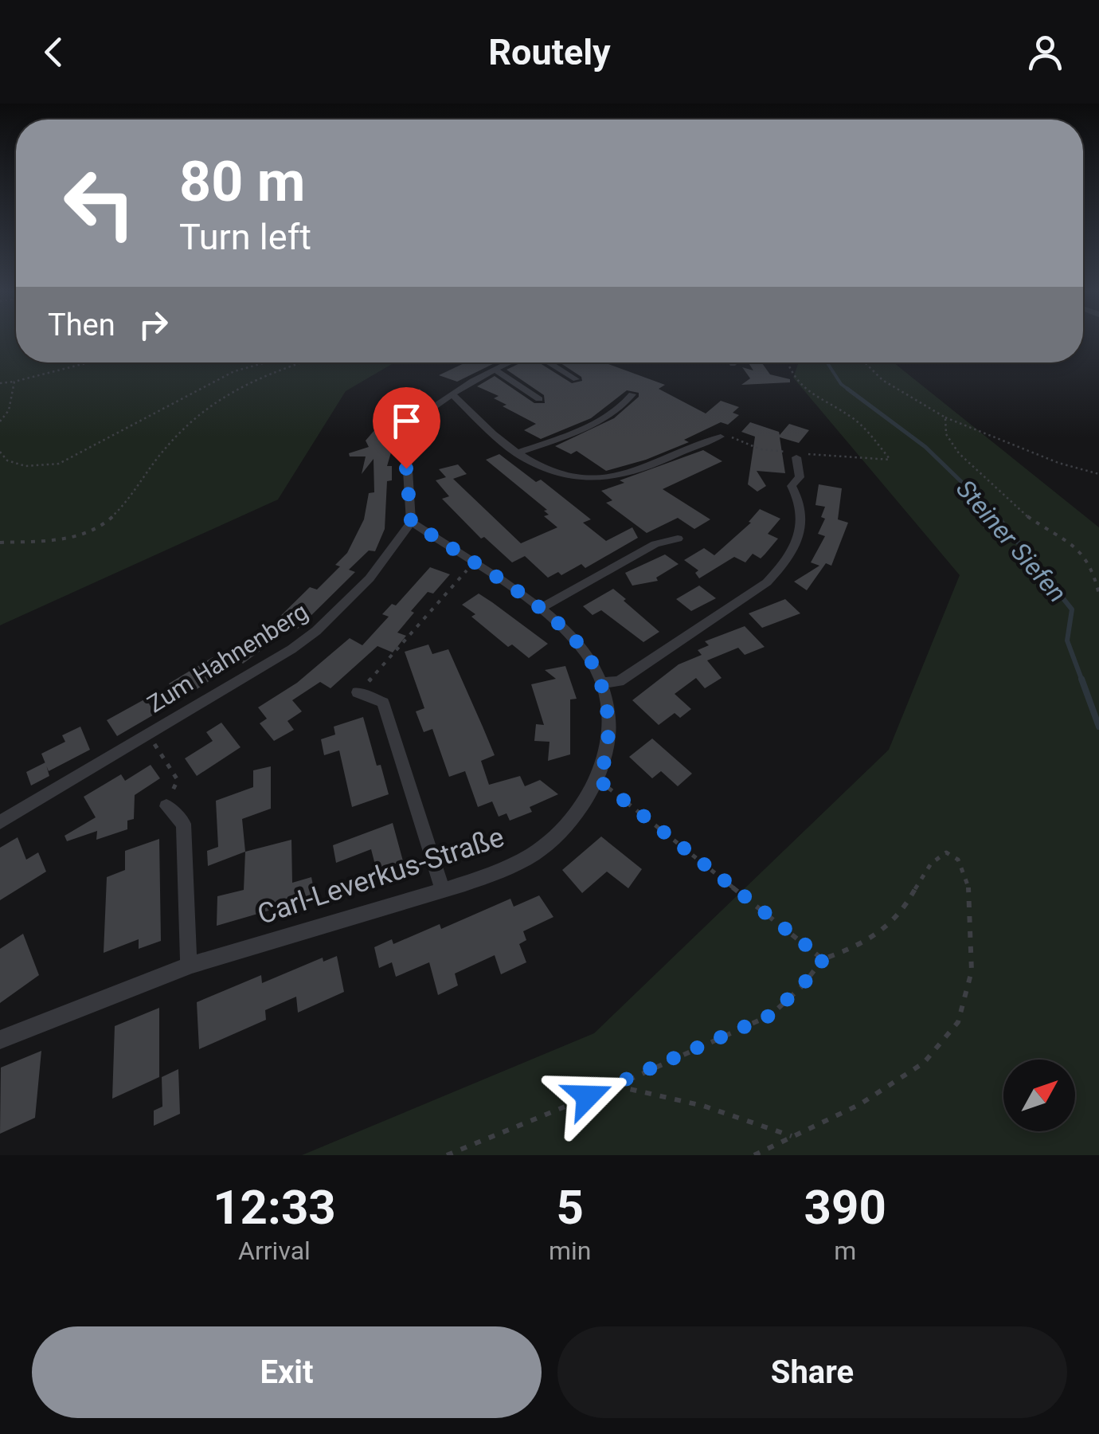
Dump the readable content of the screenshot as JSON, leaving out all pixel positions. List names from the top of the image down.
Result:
{
  "streets": {
    "street": ["Zum Hahnenberg", "Carl-Leverkus-Straße"]
  },
  "crossings": [
    ["Zum Hahnenberg", "Carl-Leverkus-Straße"]
  ],
  "water": ["Steiner Siefen"],
  "north": "top right",
  "page": {
    "header": "Routely",
    "turn": ["80 m", "Turn left"],
    "then": "Then",
    "eta": [
      "12:33",
      "Arrival",
      "5",
      "min",
      "390",
      "m"
    ],
    "buttons": ["Exit", "Share"]
  }
}
